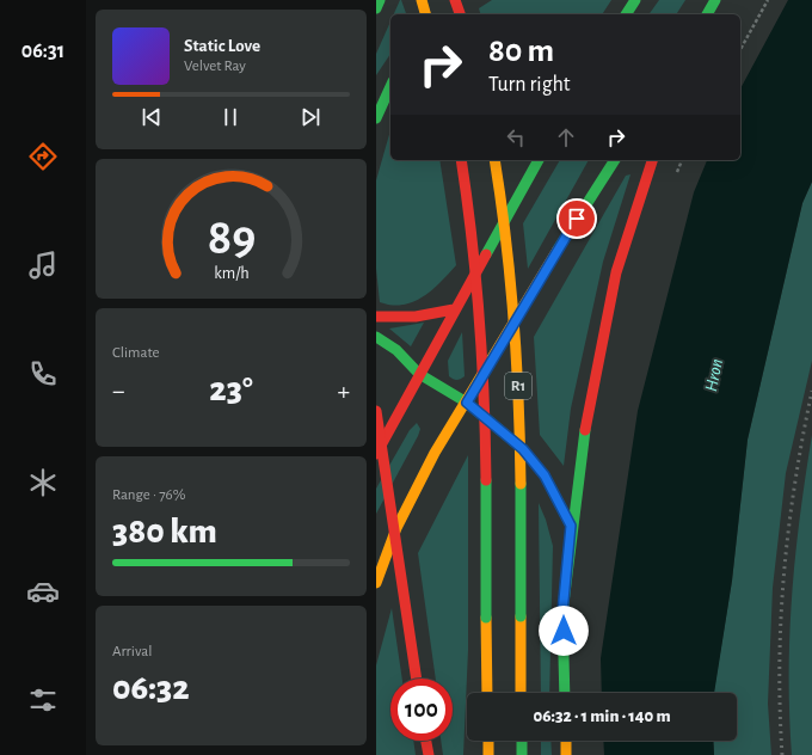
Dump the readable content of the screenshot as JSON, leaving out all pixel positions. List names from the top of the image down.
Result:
{
  "streets": {
    "main road": ["R1"]
  },
  "water": ["Hron"],
  "page": {
    "tabs": "06:31",
    "turn": ["80 m", "Turn right"],
    "song": ["Static Love", "Velvet Ray"],
    "tile": [
      "Climate",
      ["Range · 76%", "380 km"],
      ["Arrival", "06:32"]
    ],
    "heat": ["−", "23°", "+"],
    "limit": "100",
    "trip": "06:32 · 1 min · 140 m",
    "gauge": ["89", "km/h"]
  }
}
